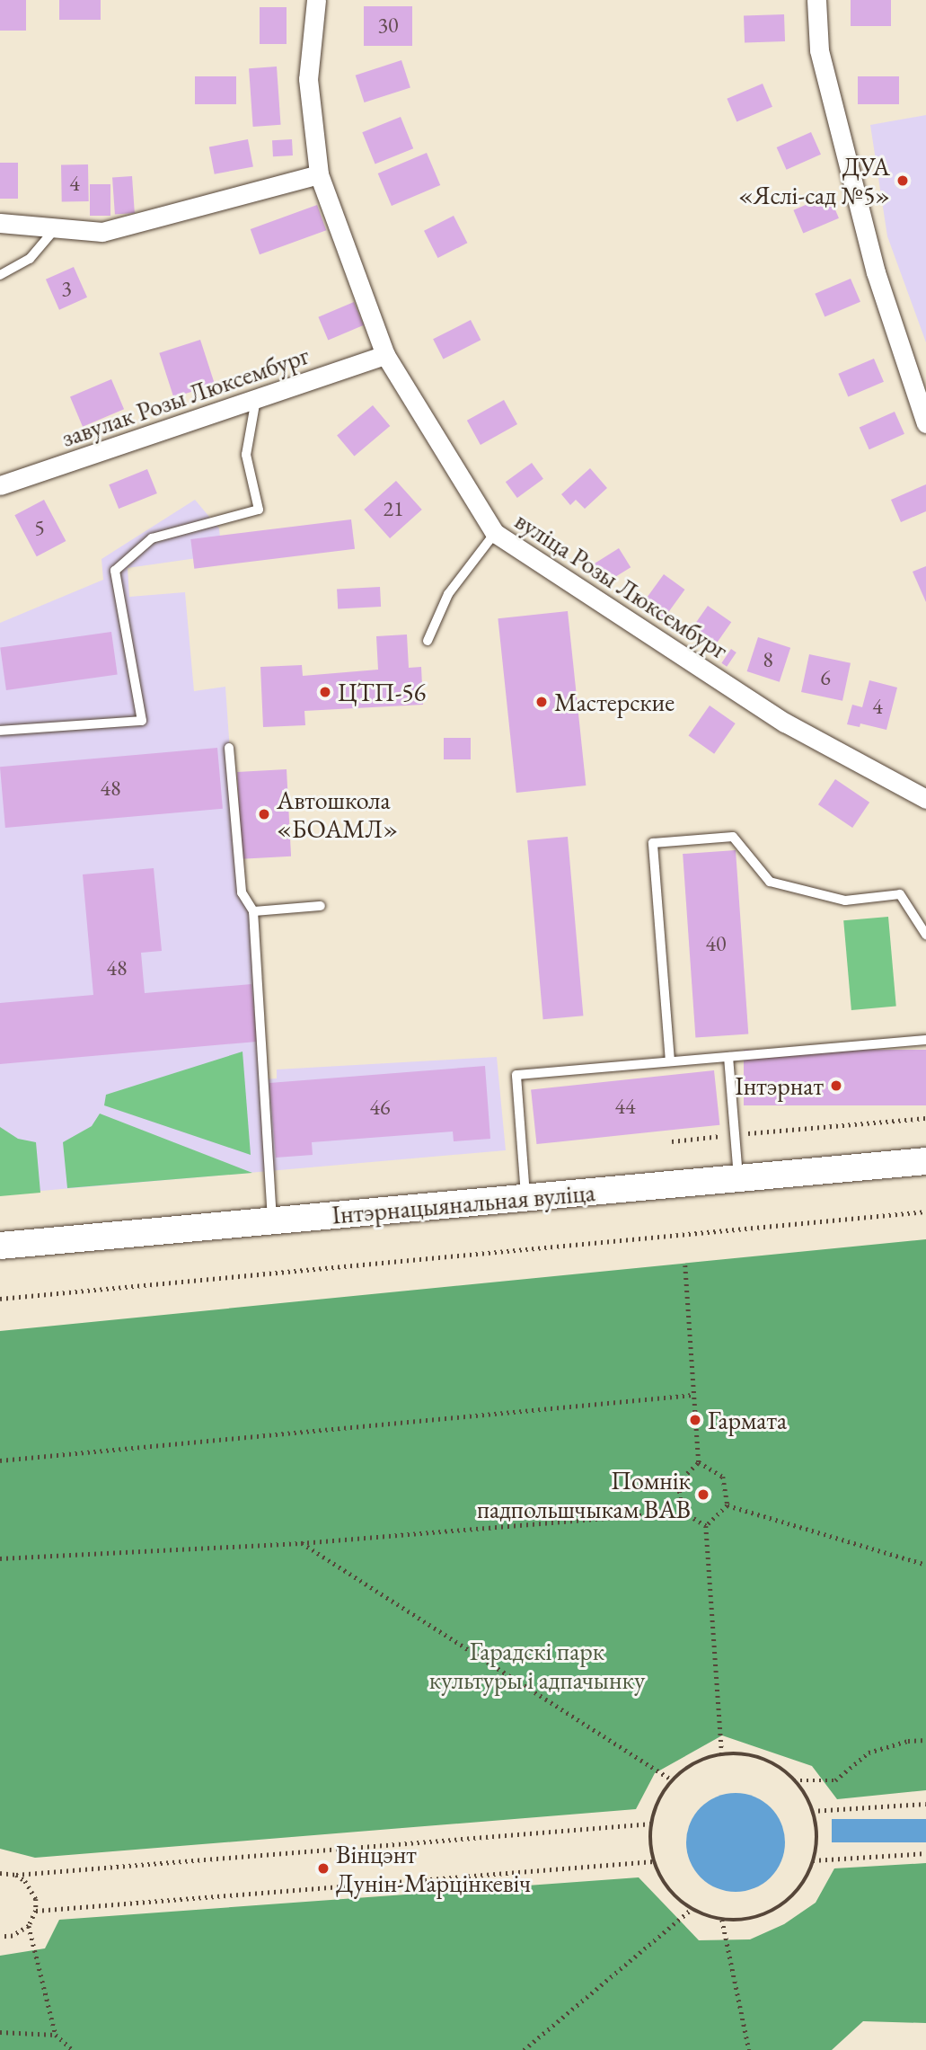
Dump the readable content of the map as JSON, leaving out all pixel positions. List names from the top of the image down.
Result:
{
  "streets": {
    "main road": ["Інтэрнацыянальная вуліца"],
    "street": ["завулак Розы Люксембург", "вуліца Розы Люксембург"]
  },
  "crossings": [
    ["завулак Розы Люксембург", "вуліца Розы Люксембург"]
  ],
  "parks": ["Гарадскі парк культуры і адпачынку"],
  "places": [
    "ДУА «Яслі-сад №5»",
    "ЦТП-56",
    "Мастерские",
    "Автошкола «БОАМЛ»",
    "Інтэрнат",
    "Гармата",
    "Помнік падпольшчыкам ВАВ",
    "Вінцэнт Дунін-Марцінкевіч"
  ],
  "house_numbers": [
    "30",
    "4",
    "3",
    "21",
    "5",
    "8",
    "6",
    "4",
    "48",
    "40",
    "48",
    "44",
    "46"
  ]
}
